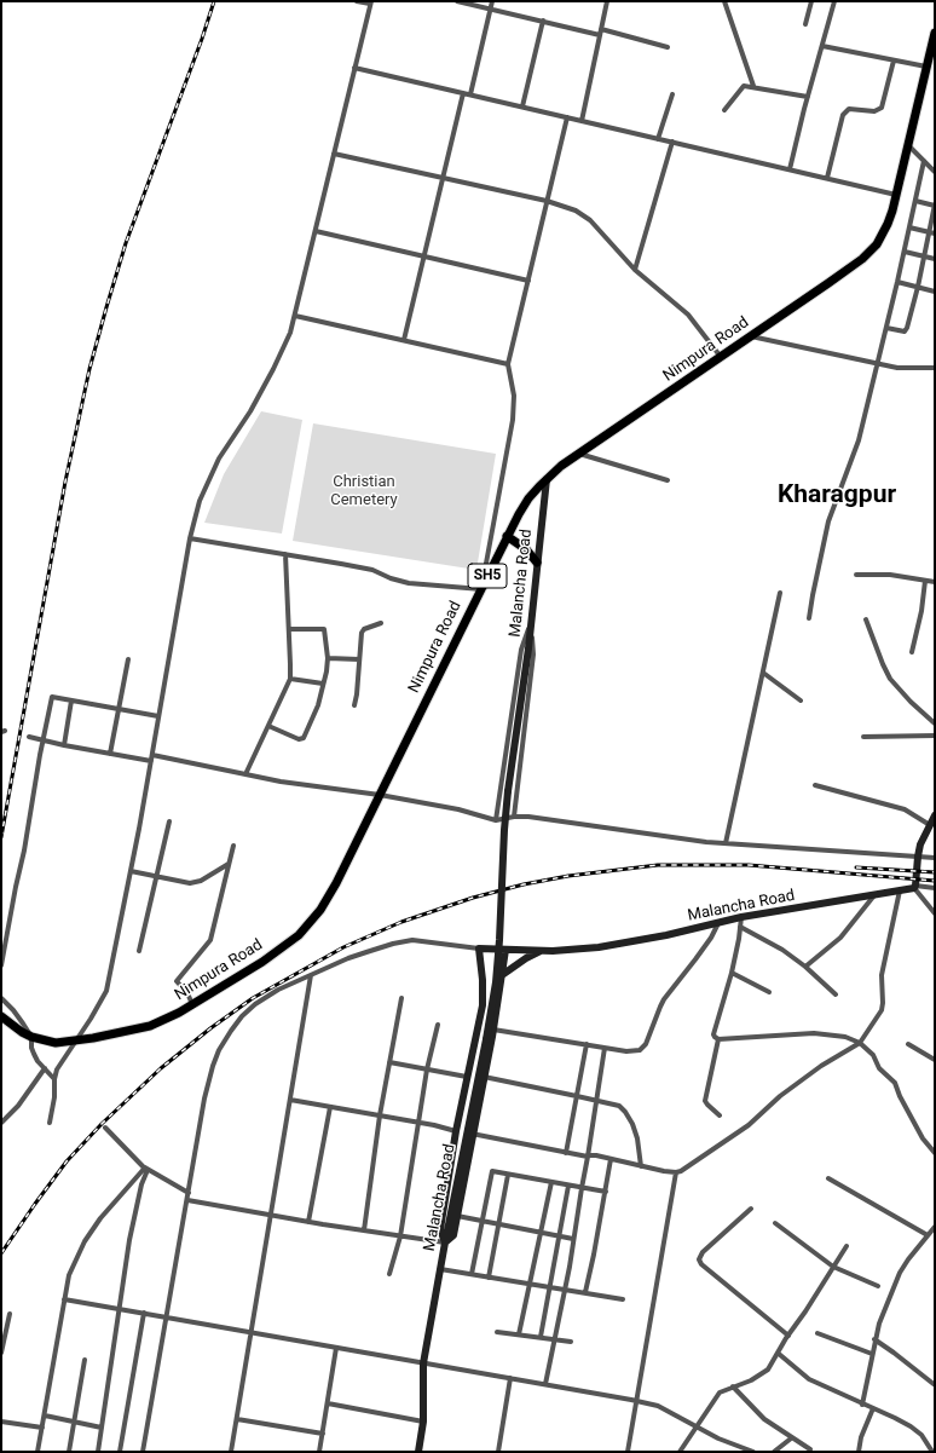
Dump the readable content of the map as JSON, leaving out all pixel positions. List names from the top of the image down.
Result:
{
  "streets": {
    "main road": ["Nimpura Road", "SH5"],
    "street": ["Malancha Road"]
  },
  "crossings": [
    ["Nimpura Road", "Malancha Road"]
  ],
  "districts": ["Kharagpur"],
  "parks": ["Christian Cemetery"]
}
